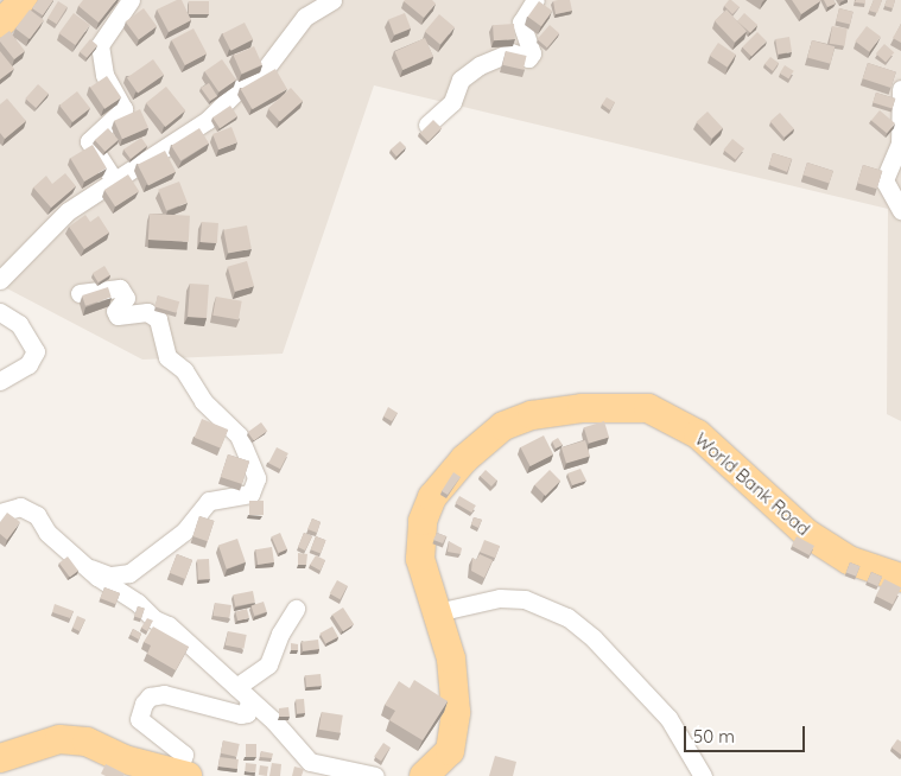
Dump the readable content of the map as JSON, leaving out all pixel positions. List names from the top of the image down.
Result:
{
  "streets": {
    "main road": ["World Bank Road"]
  },
  "scale_bar": "50 m"
}
